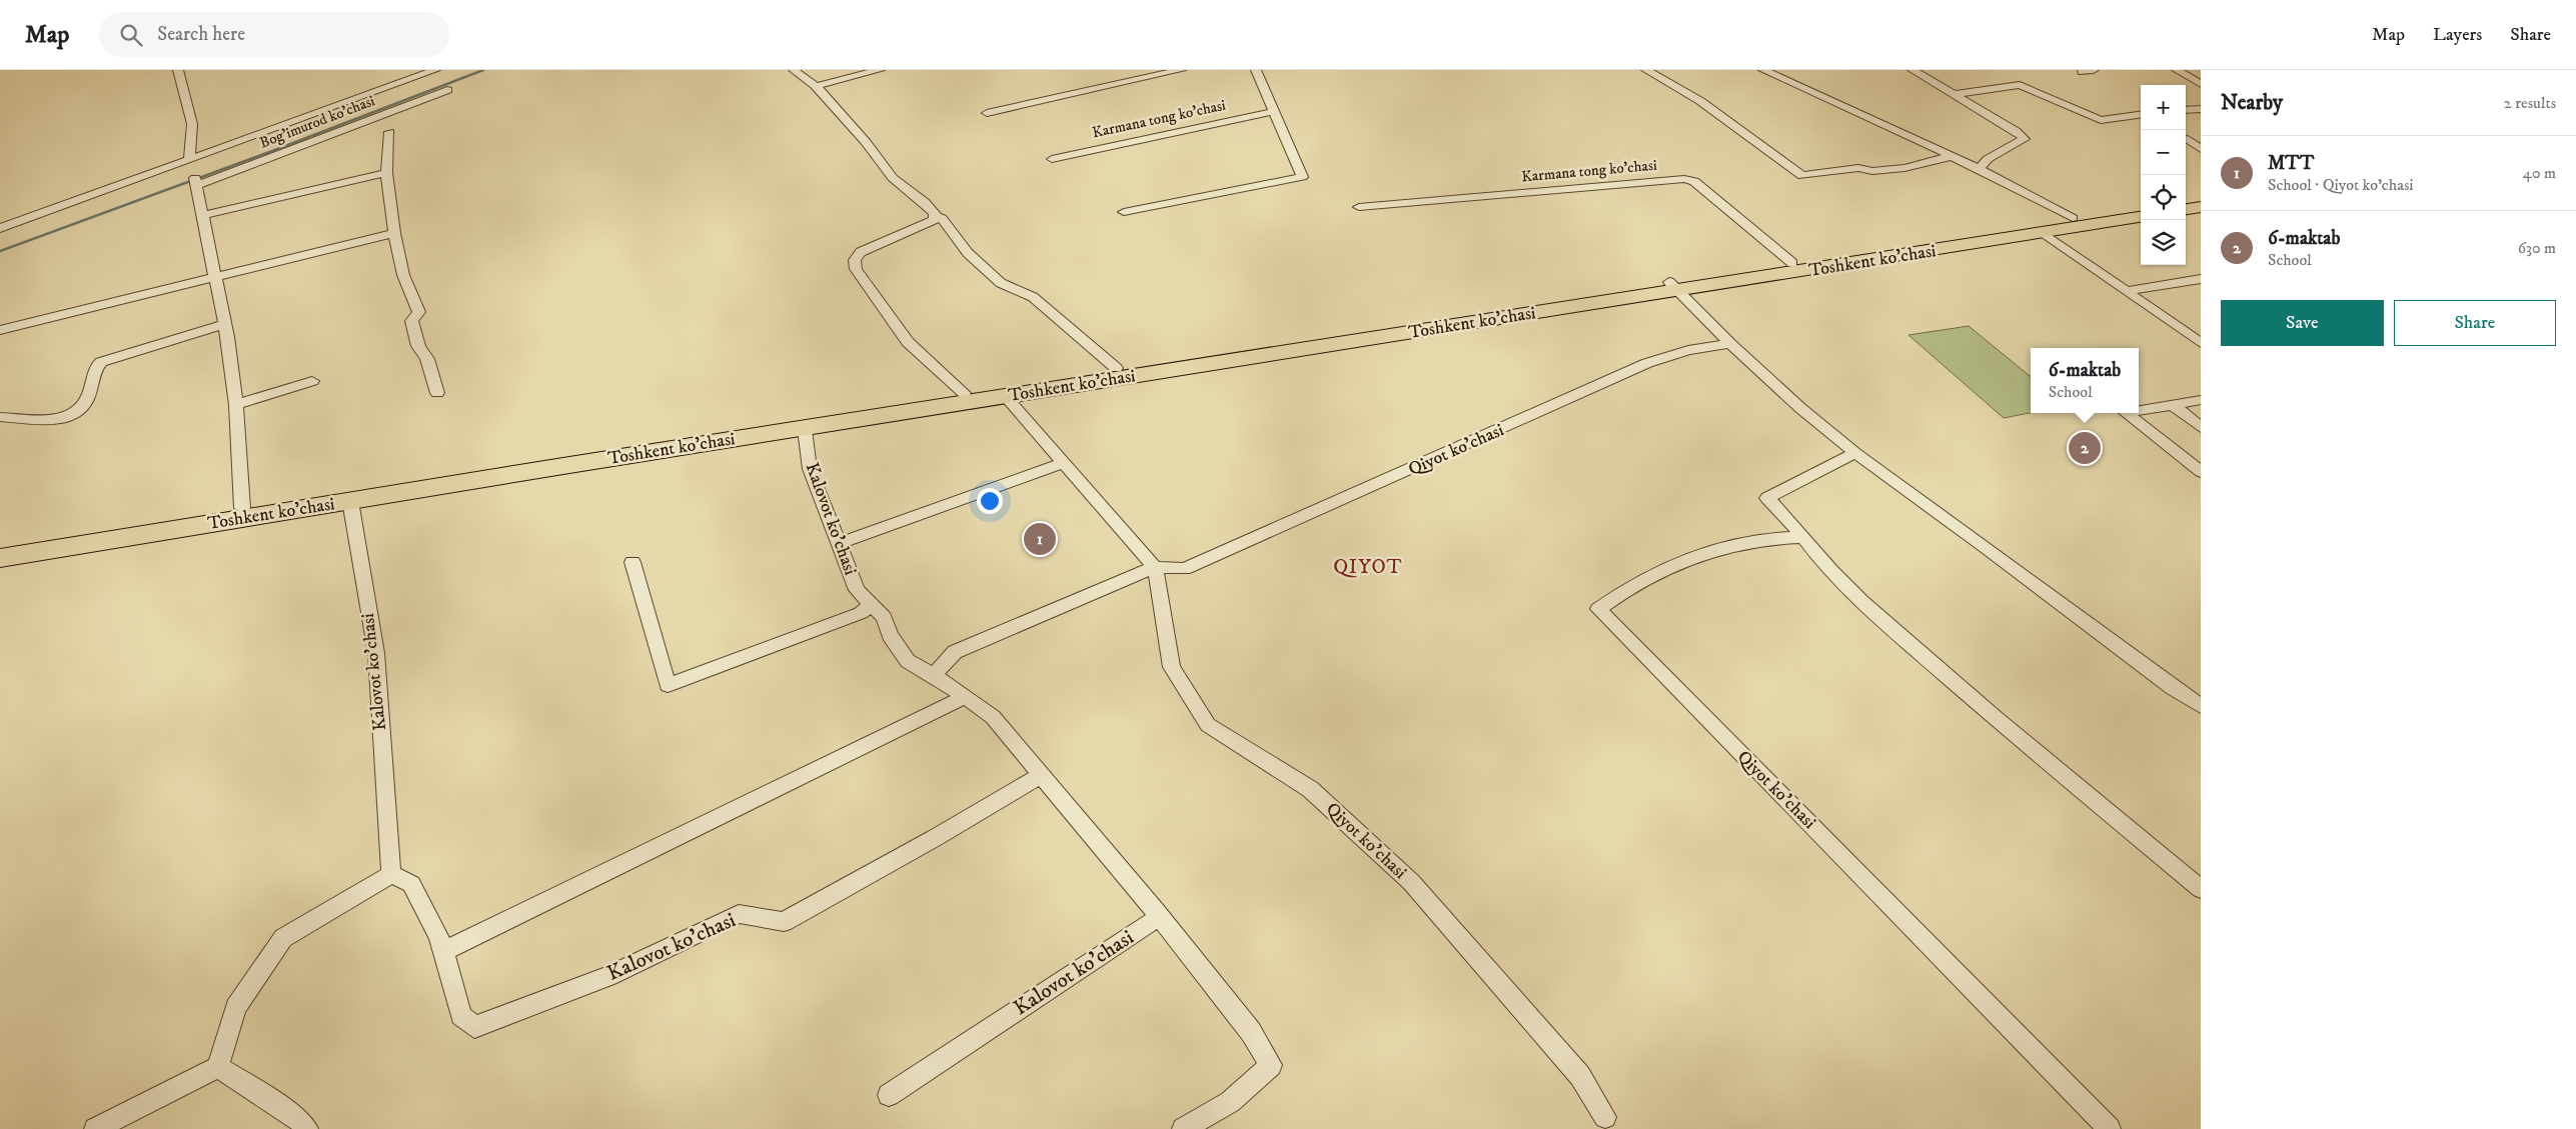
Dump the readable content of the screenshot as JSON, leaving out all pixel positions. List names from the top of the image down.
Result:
{
  "streets": {
    "highway": ["Toshkent ko'chasi"],
    "street": [
      "Karmana tong ko'chasi",
      "Bog'imurod ko'chasi",
      "Qiyot ko'chasi",
      "Kalovot ko'chasi"
    ]
  },
  "crossings": [
    ["Karmana tong ko'chasi", "Toshkent ko'chasi"],
    ["Bog'imurod ko'chasi", "Toshkent ko'chasi"],
    ["Toshkent ko'chasi", "Kalovot ko'chasi"]
  ],
  "districts": ["QIYOT"],
  "page": {
    "header": "Map",
    "search": "Search here",
    "nav": ["Map", "Layers", "Share"],
    "heading": ["Nearby", "2 results"],
    "map_buttons": ["+", "−"],
    "list": [
      {
        "mark": "1",
        "name": "MTT",
        "note": "School · Qiyot ko'chasi",
        "value": "40 m"
      },
      {
        "mark": "2",
        "name": "6-maktab",
        "note": "School",
        "value": "630 m"
      }
    ],
    "buttons": ["Save", "Share"],
    "popup": ["6-maktab", "School"],
    "pins": ["2", "1"]
  }
}
